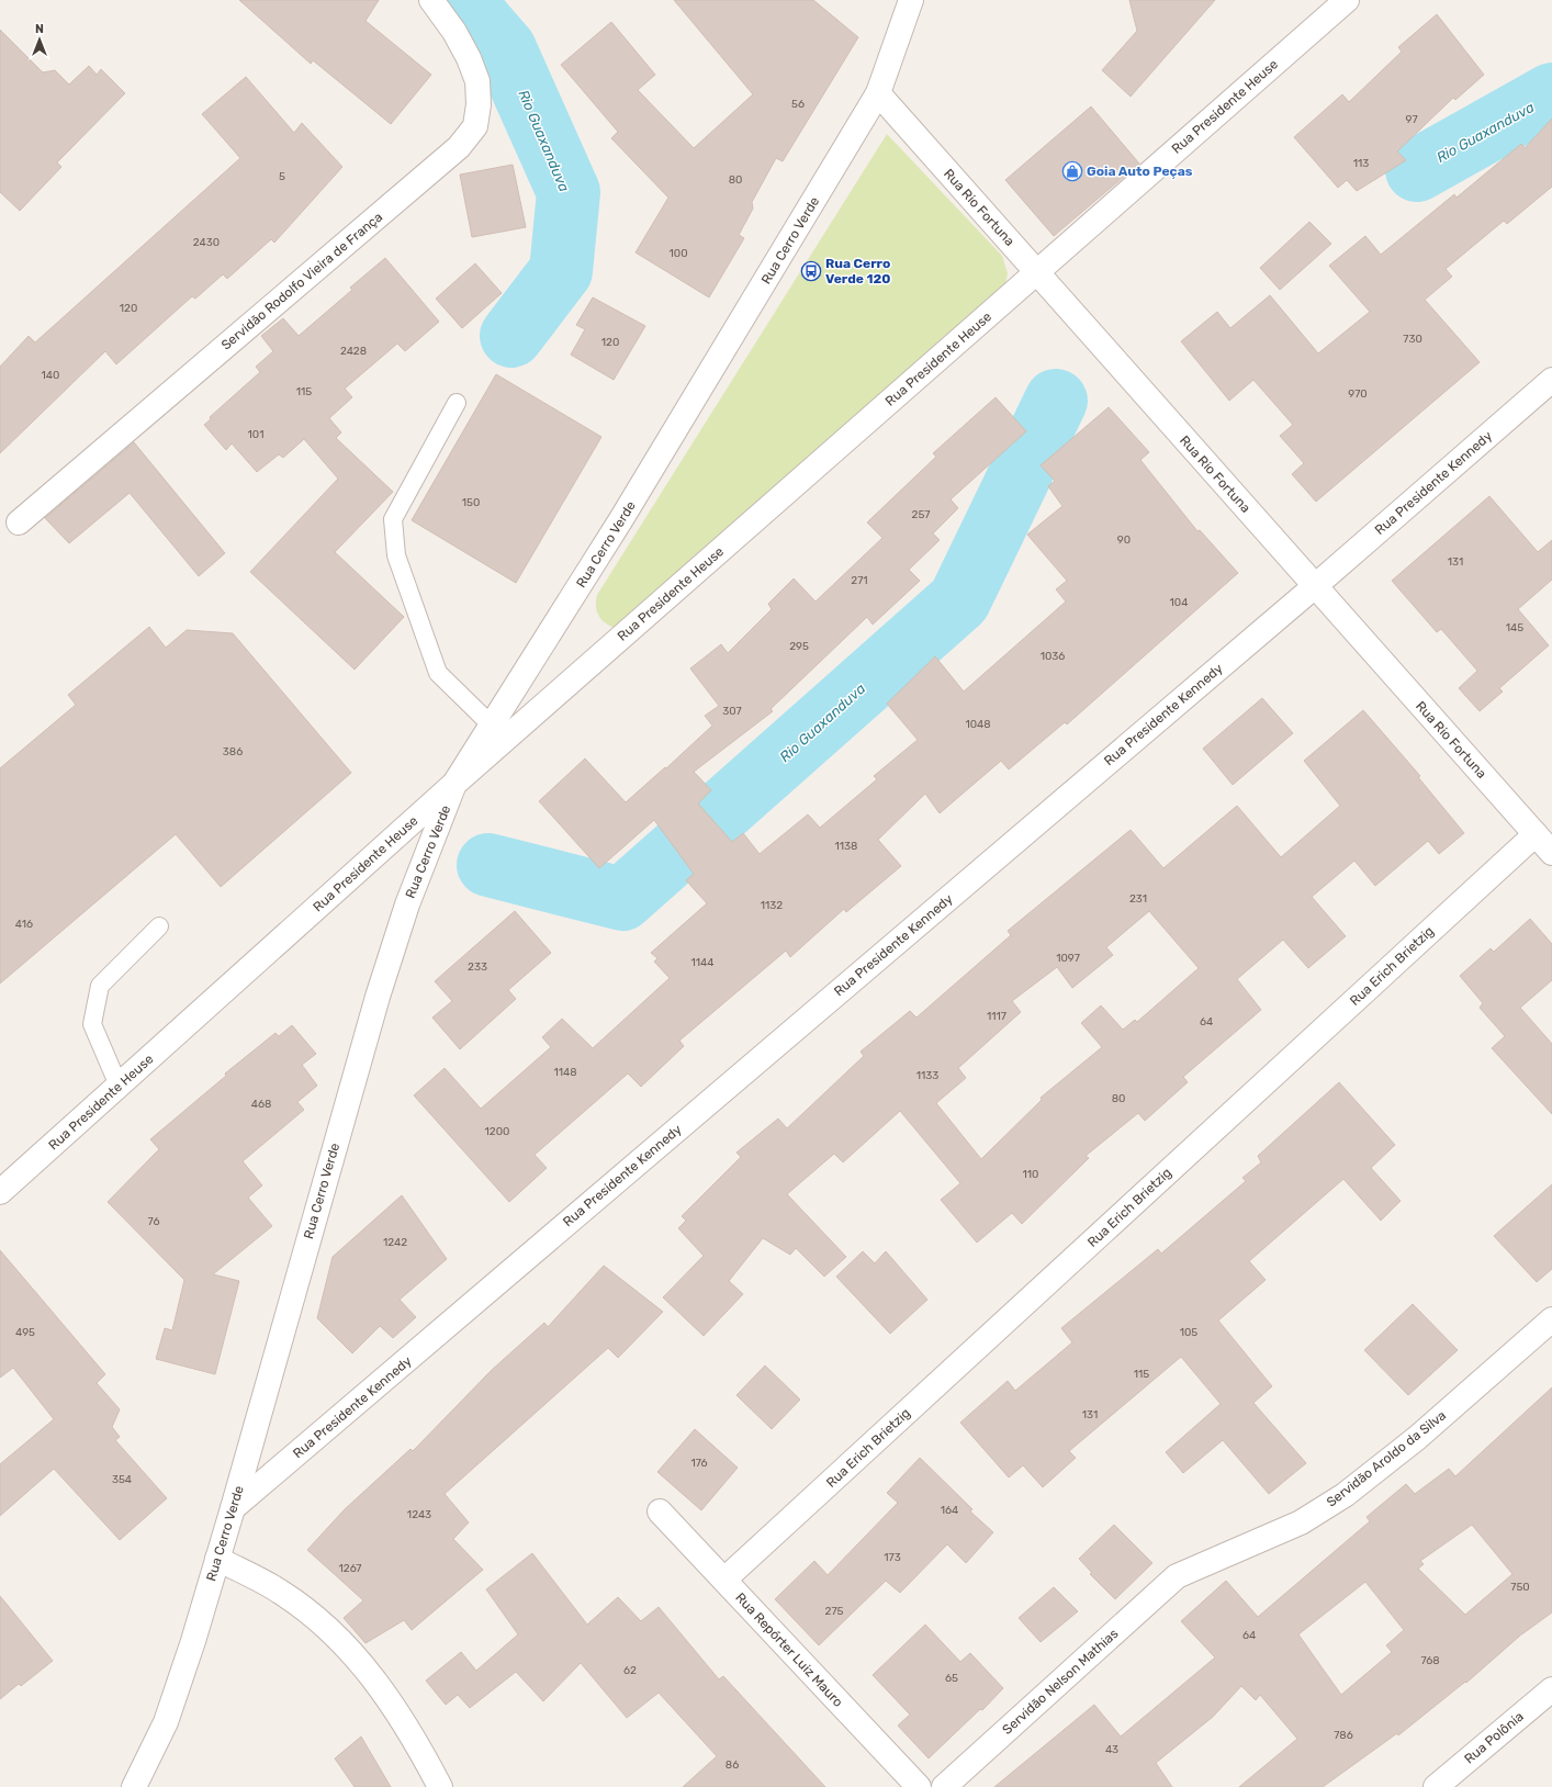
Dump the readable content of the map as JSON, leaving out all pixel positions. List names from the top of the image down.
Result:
{
  "streets": {
    "street": [
      "Rua Presidente Heuse",
      "Rua Rio Fortuna",
      "Rua Cerro Verde",
      "Servidão Rodolfo Vieira de França",
      "Rua Presidente Kennedy",
      "Rua Erich Brietzig",
      "Servidão Aroldo da Silva",
      "Rua Repórter Luiz Mauro",
      "Servidão Nelson Mathias",
      "Rua Polônia"
    ]
  },
  "crossings": [
    ["Rua Presidente Heuse", "Rua Rio Fortuna"],
    ["Rua Presidente Heuse", "Rua Cerro Verde"],
    ["Rua Rio Fortuna", "Rua Cerro Verde"],
    ["Rua Rio Fortuna", "Rua Presidente Kennedy"],
    ["Rua Rio Fortuna", "Rua Erich Brietzig"],
    ["Rua Cerro Verde", "Rua Presidente Kennedy"],
    ["Rua Erich Brietzig", "Rua Repórter Luiz Mauro"],
    ["Servidão Aroldo da Silva", "Servidão Nelson Mathias"]
  ],
  "water": ["Rio Guaxanduva"],
  "places": {
    "shop": ["Goia Auto Peças"],
    "bus stop": ["Rua Cerro Verde 120"]
  },
  "house_numbers": [
    "56",
    "97",
    "113",
    "5",
    "80",
    "2430",
    "100",
    "120",
    "730",
    "120",
    "2428",
    "140",
    "115",
    "970",
    "101",
    "150",
    "257",
    "90",
    "131",
    "271",
    "104",
    "145",
    "295",
    "1036",
    "307",
    "1048",
    "386",
    "1138",
    "231",
    "1132",
    "416",
    "1097",
    "1144",
    "233",
    "1117",
    "64",
    "1148",
    "1133",
    "80",
    "468",
    "1200",
    "110",
    "76",
    "1242",
    "495",
    "105",
    "115",
    "131",
    "176",
    "354",
    "164",
    "1243",
    "173",
    "1267",
    "750",
    "275",
    "64",
    "768",
    "62",
    "65",
    "786",
    "43",
    "86"
  ],
  "north": "top"
}
